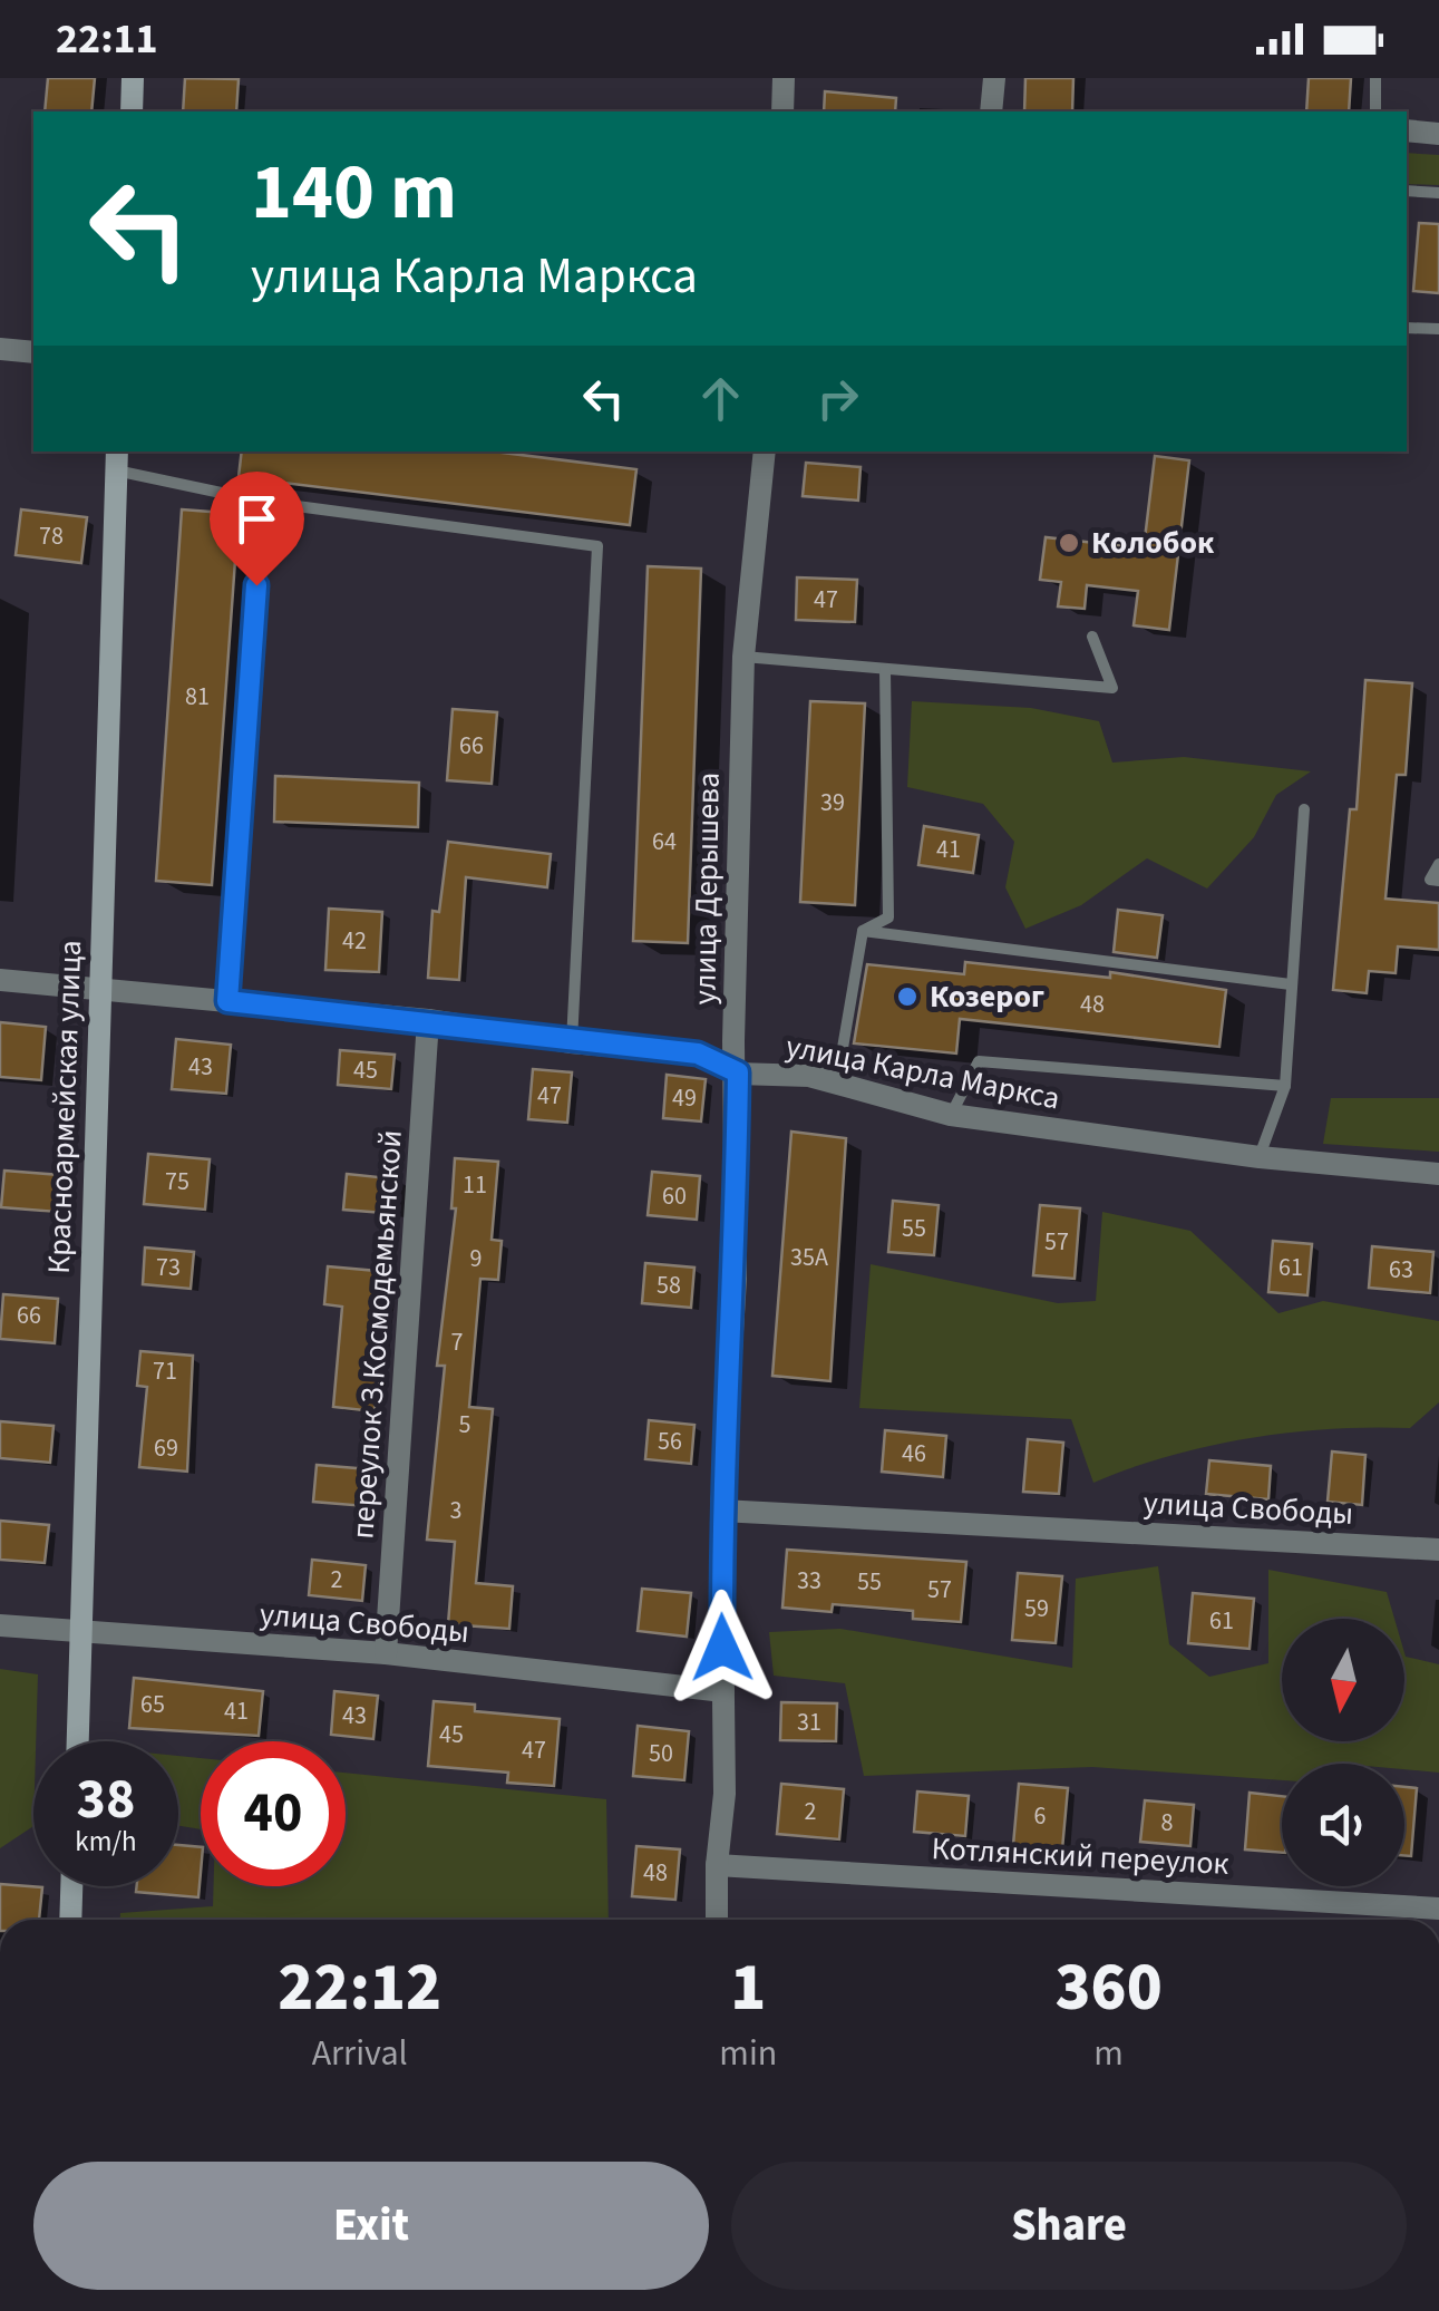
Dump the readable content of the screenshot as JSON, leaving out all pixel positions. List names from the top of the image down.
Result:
{
  "streets": {
    "main road": ["Красноармейская улица"],
    "street": [
      "улица Дерышева",
      "улица Карла Маркса",
      "переулок З.Космодемьянской",
      "улица Свободы",
      "Котлянский переулок"
    ]
  },
  "crossings": [
    ["улица Дерышева", "улица Карла Маркса"],
    ["улица Дерышева", "улица Свободы"],
    ["улица Дерышева", "Котлянский переулок"],
    ["улица Карла Маркса", "Красноармейская улица"],
    ["улица Карла Маркса", "переулок З.Космодемьянской"],
    ["Красноармейская улица", "улица Свободы"],
    ["переулок З.Космодемьянской", "улица Свободы"]
  ],
  "places": ["Колобок", "Козерог"],
  "house_numbers": [
    "78",
    "47",
    "81",
    "66",
    "39",
    "64",
    "41",
    "42",
    "48",
    "43",
    "45",
    "47",
    "49",
    "75",
    "11",
    "60",
    "55",
    "57",
    "35А",
    "9",
    "73",
    "61",
    "63",
    "58",
    "66",
    "7",
    "71",
    "5",
    "56",
    "69",
    "46",
    "3",
    "2",
    "33",
    "55",
    "57",
    "59",
    "61",
    "65",
    "41",
    "43",
    "31",
    "45",
    "47",
    "50",
    "2",
    "6",
    "8",
    "48"
  ],
  "north": "bottom",
  "page": {
    "status": "22:11",
    "turn": ["140 m", "улица Карла Маркса"],
    "speed": "38 km/h",
    "limit": "40",
    "eta": [
      "22:12",
      "Arrival",
      "1",
      "min",
      "360",
      "m"
    ],
    "buttons": ["Exit", "Share"]
  }
}
